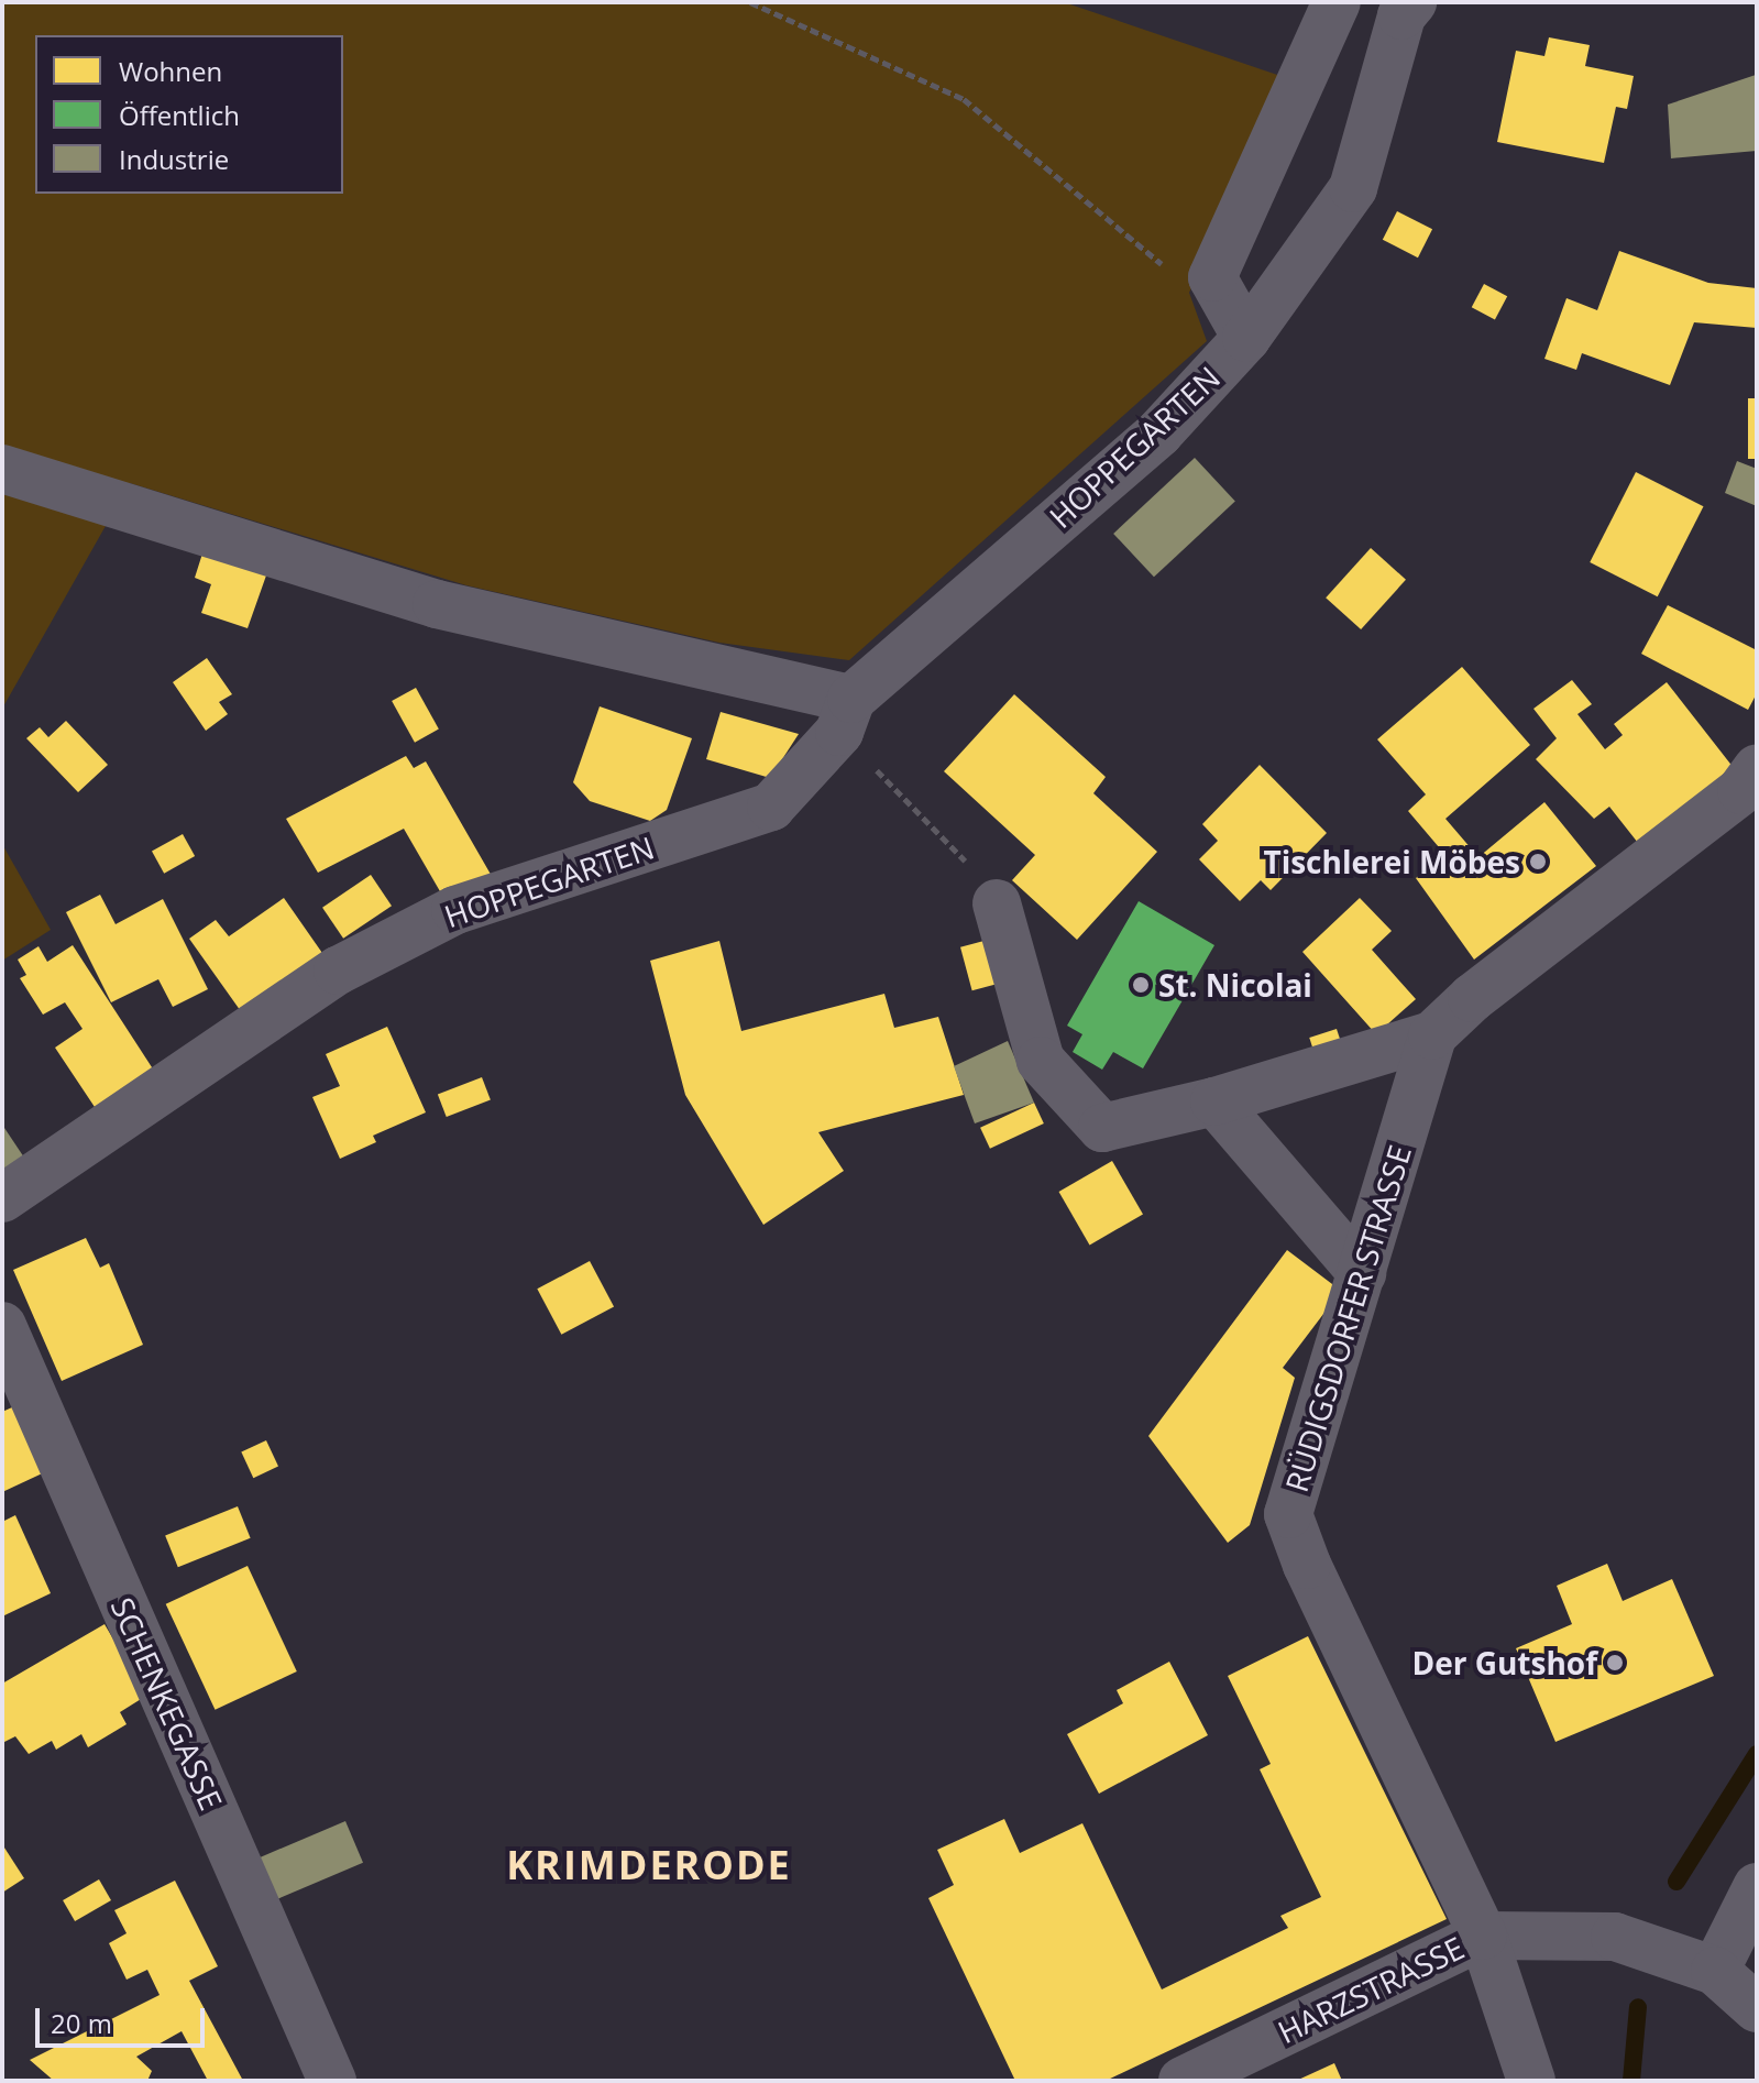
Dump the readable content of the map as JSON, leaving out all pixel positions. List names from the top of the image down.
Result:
{
  "streets": {
    "street": [
      "HOPPEGARTEN",
      "RÜDIGSDORFER STRASSE",
      "SCHENKEGASSE",
      "HARZSTRASSE"
    ]
  },
  "crossings": [
    ["RÜDIGSDORFER STRASSE", "HARZSTRASSE"]
  ],
  "districts": ["KRIMDERODE"],
  "places": ["Tischlerei Möbes", "St. Nicolai", "Der Gutshof"],
  "legend": ["Wohnen", "Öffentlich", "Industrie"],
  "scale_bar": "20 m"
}
